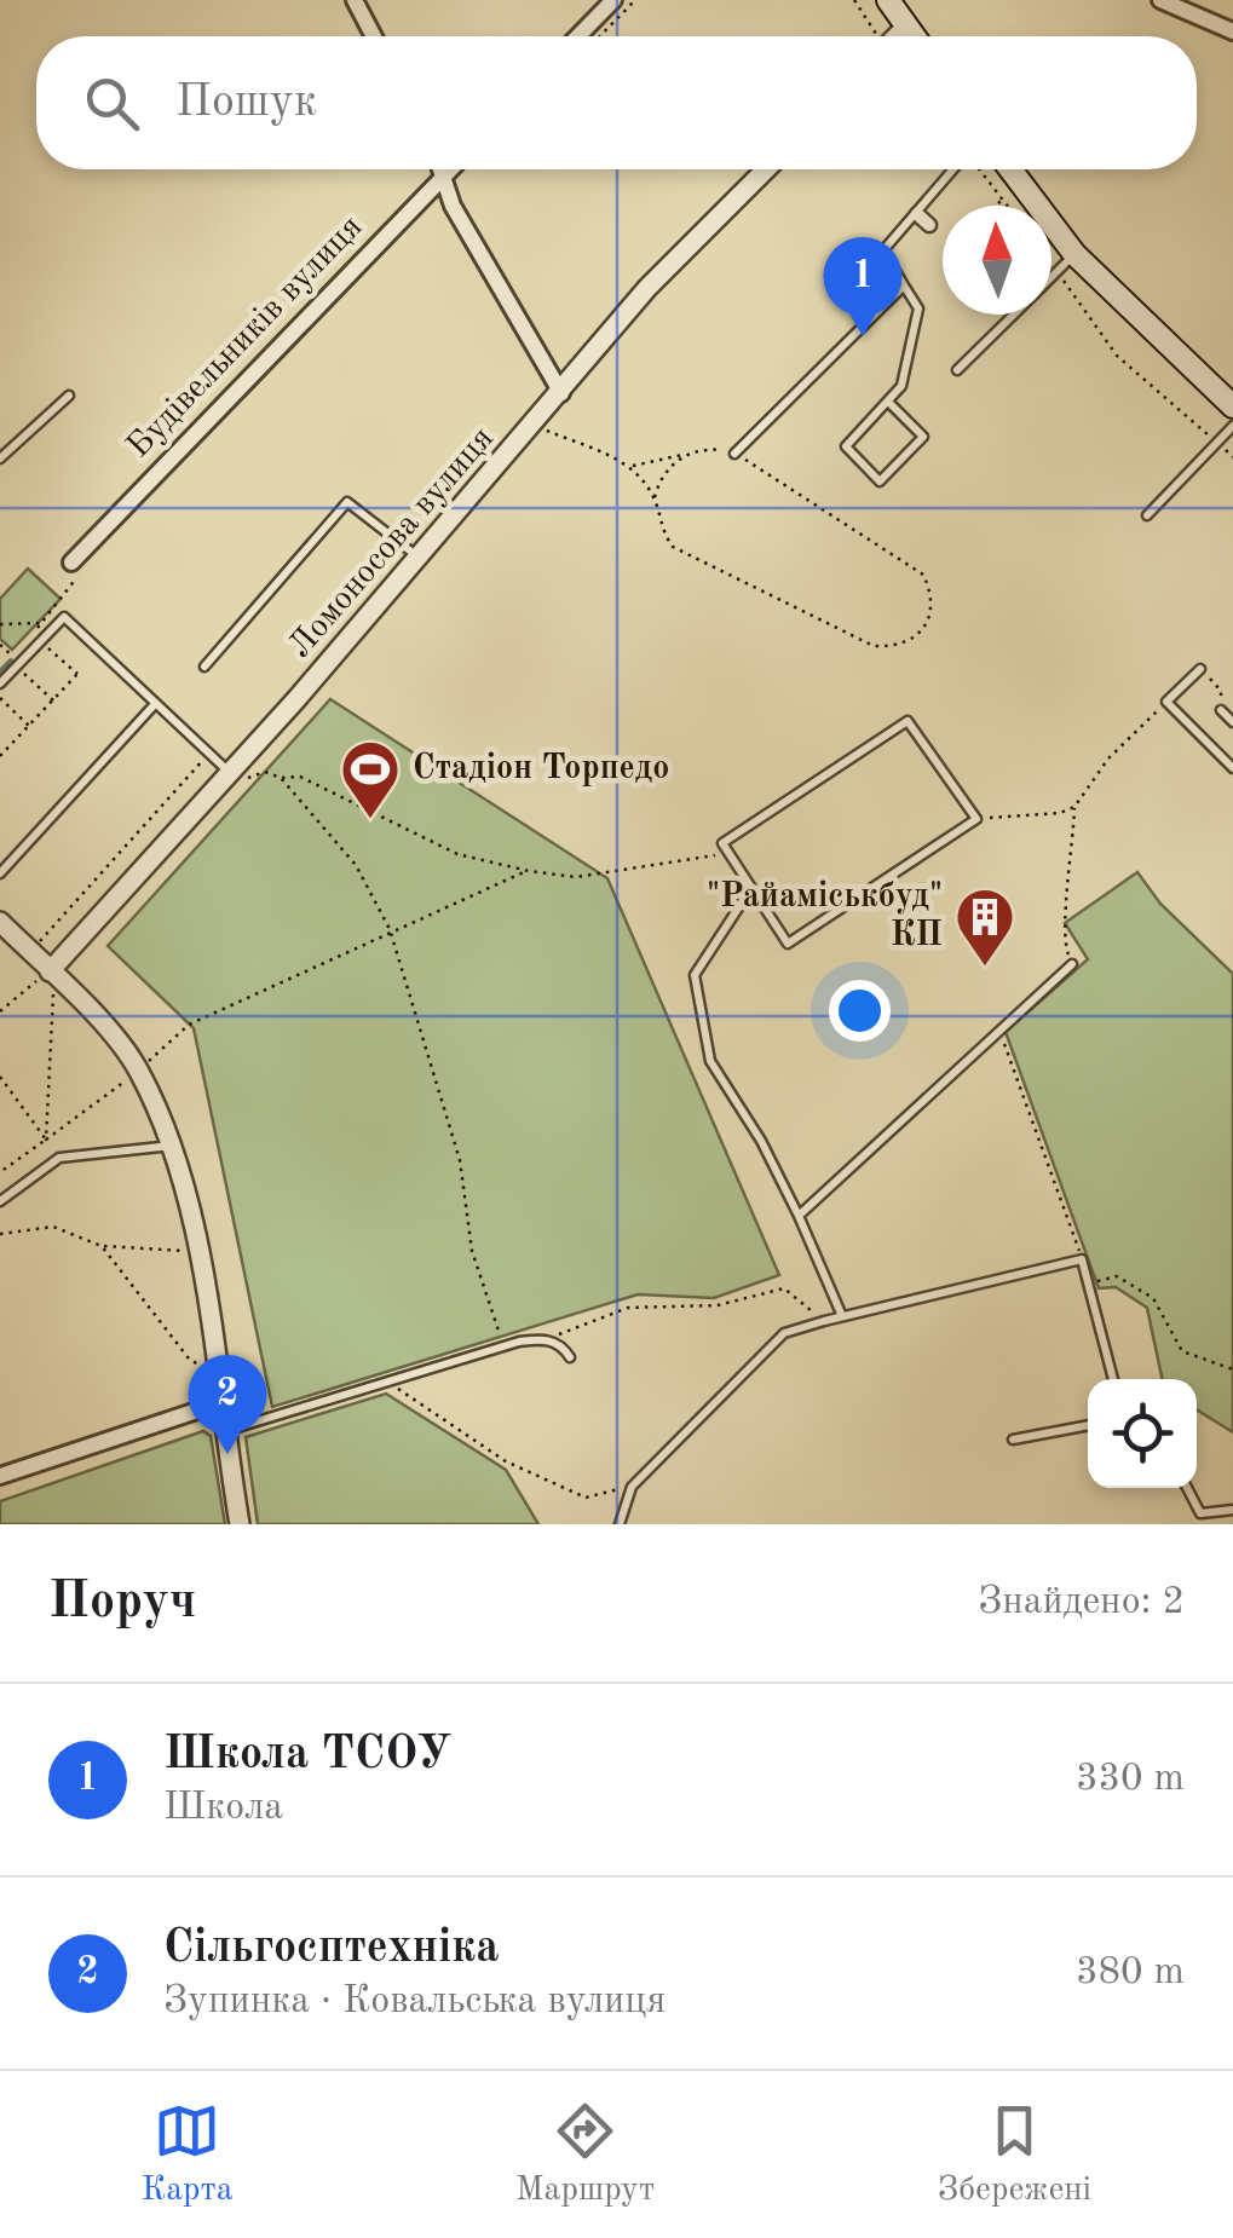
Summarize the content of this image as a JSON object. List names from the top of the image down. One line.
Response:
{"streets":{"street":["Будівельників вулиця","Ломоносова вулиця"]},"places":{"sports":["Стадіон Торпедо"],"building":["\"Райаміськбуд\" КП"]},"north":"top","page":{"search":"Пошук","pins":["1","2"],"heading":["Поруч","Знайдено: 2"],"list":[{"mark":"1","name":"Школа ТСОУ","note":"Школа","value":"330 m"},{"mark":"2","name":"Сільгосптехніка","note":"Зупинка · Ковальська вулиця","value":"380 m"}],"nav":["Карта","Маршрут","Збережені"]}}
